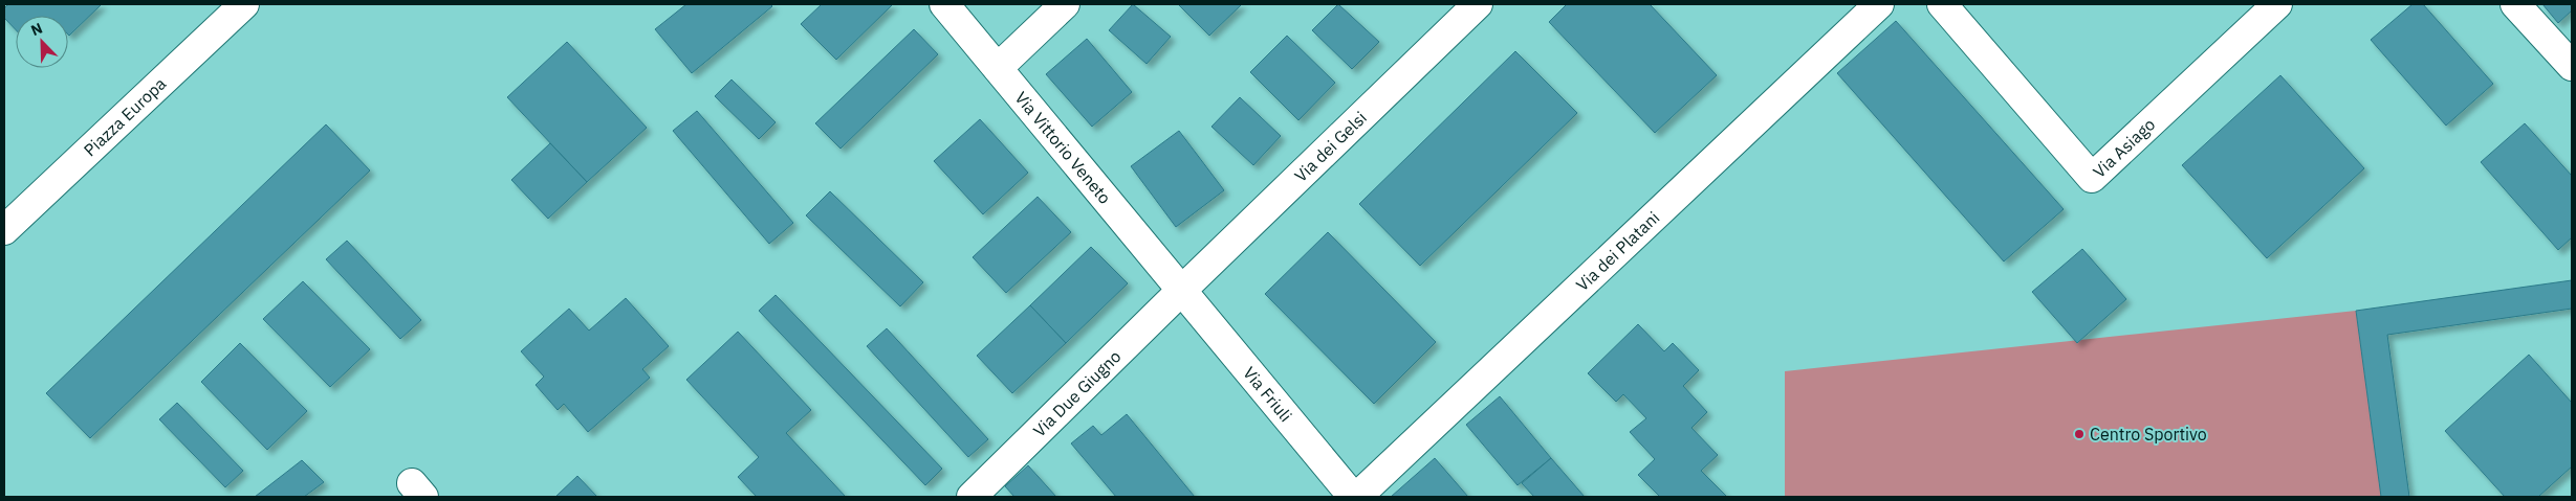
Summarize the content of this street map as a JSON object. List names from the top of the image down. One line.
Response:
{"streets":{"street":["Piazza Europa","Via Asiago","Via Vittorio Veneto","Via dei Gelsi","Via dei Platani","Via Due Giugno","Via Friuli"]},"crossings":[["Via Vittorio Veneto","Via dei Gelsi"],["Via Vittorio Veneto","Via Due Giugno"],["Via Vittorio Veneto","Via Friuli"],["Via dei Gelsi","Via Due Giugno"],["Via dei Gelsi","Via Friuli"],["Via Due Giugno","Via Friuli"]],"places":["Centro Sportivo"],"north":"top left"}
